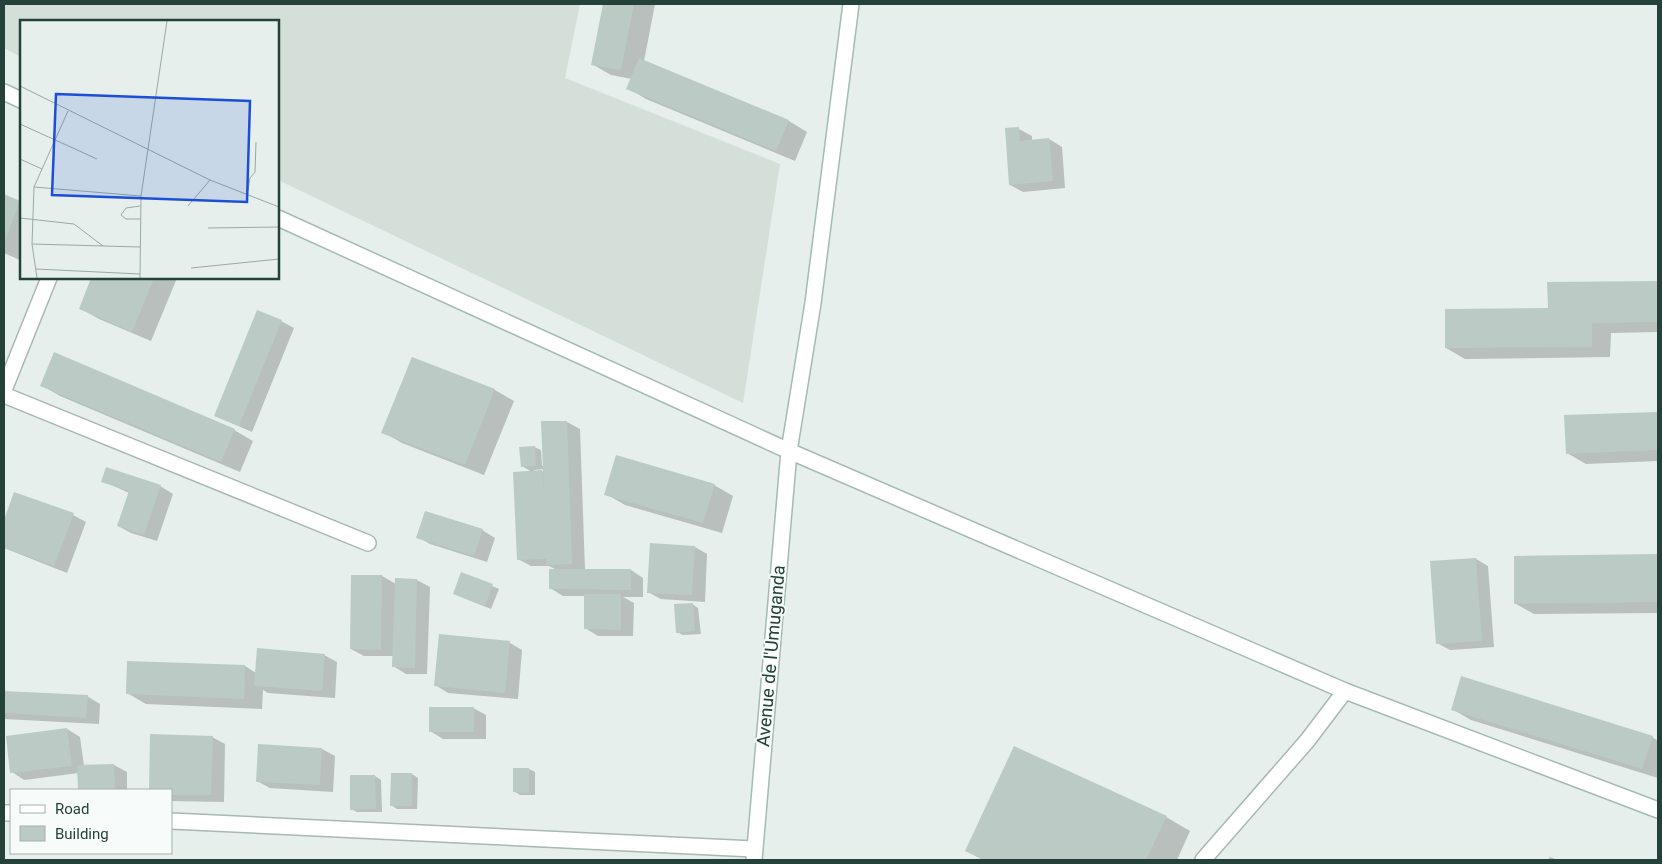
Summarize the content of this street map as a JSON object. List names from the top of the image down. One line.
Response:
{"streets":{"street":["Avenue de l'Umuganda"]},"legend":["Road","Building"]}
